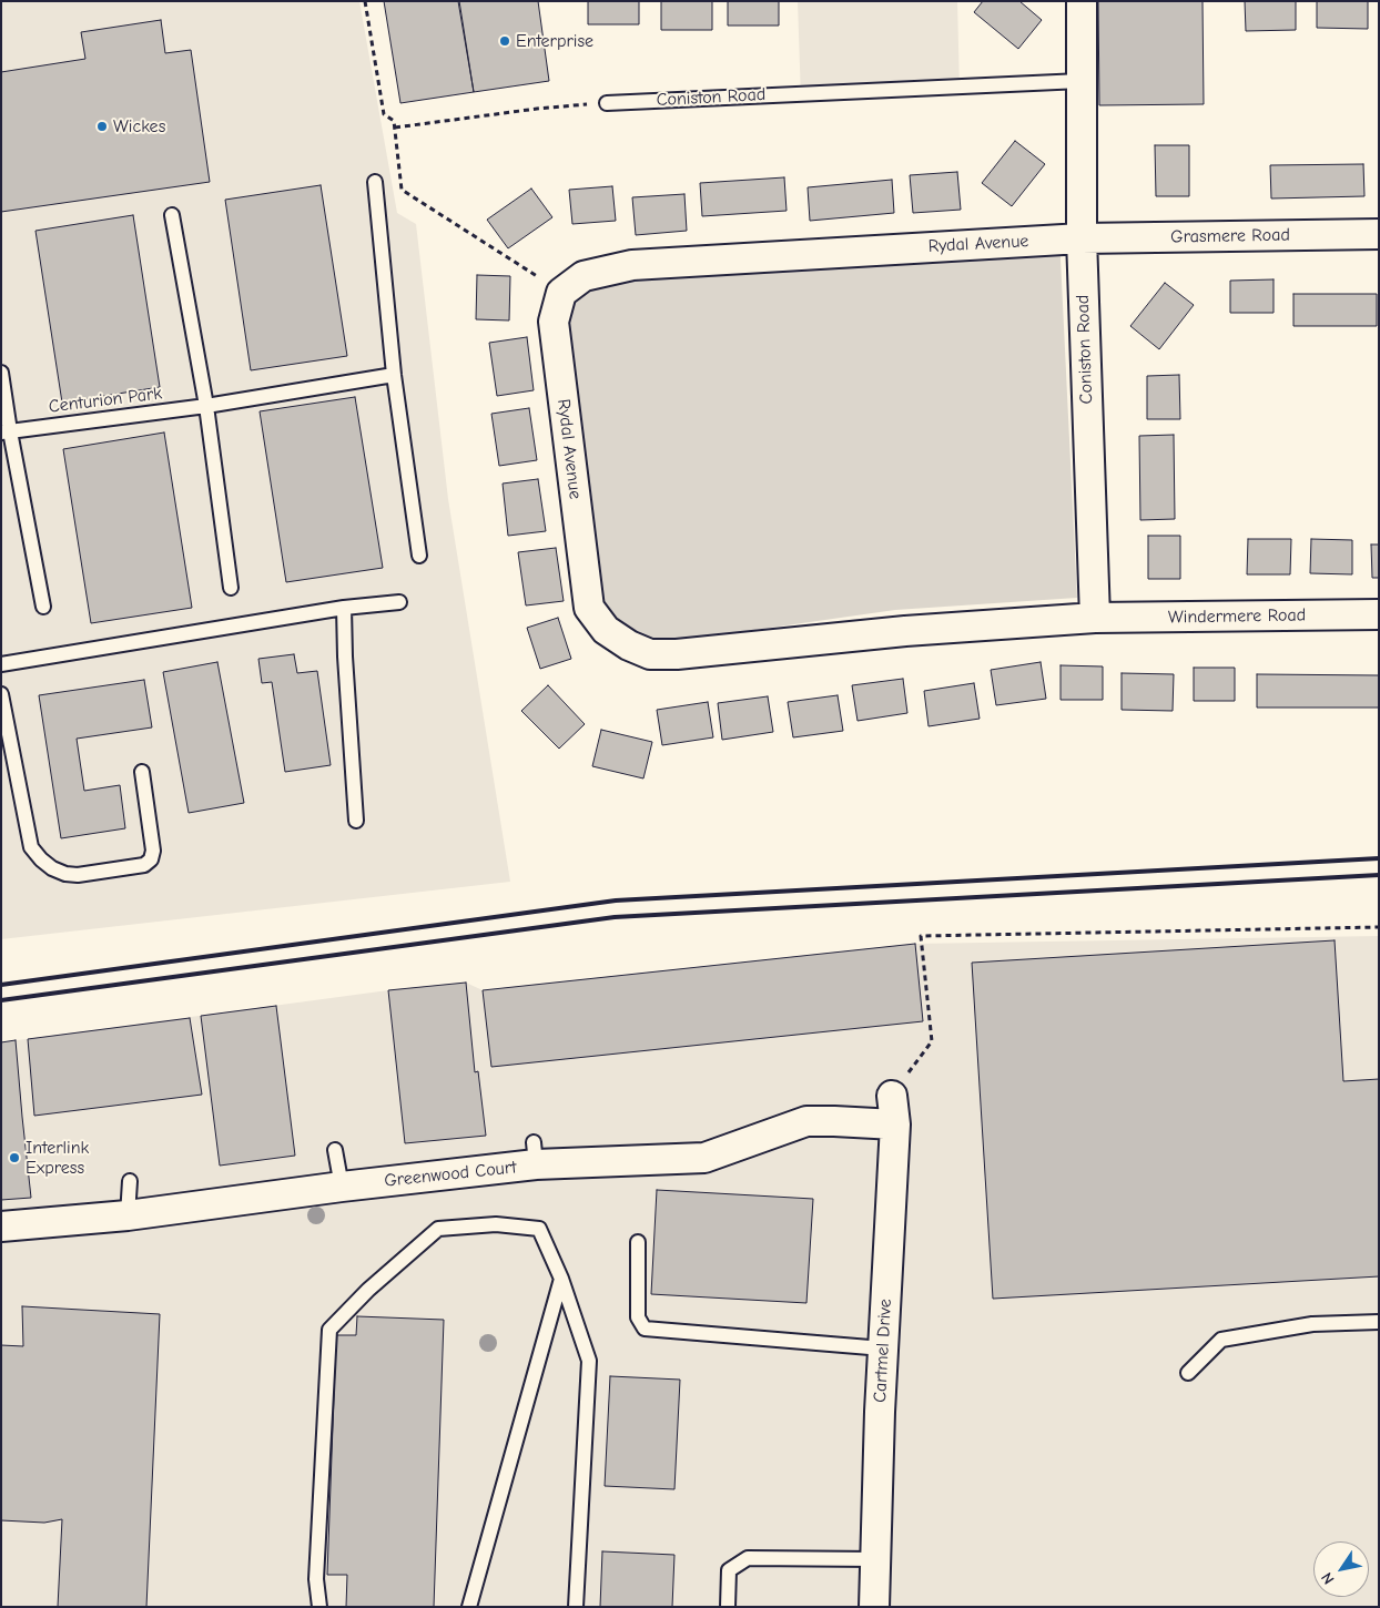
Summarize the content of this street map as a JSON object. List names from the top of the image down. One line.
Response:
{"streets":{"street":["Coniston Road","Grasmere Road","Rydal Avenue","Windermere Road","Greenwood Court","Cartmel Drive"],"lane":["Centurion Park"]},"crossings":[["Coniston Road","Grasmere Road"],["Coniston Road","Rydal Avenue"],["Coniston Road","Windermere Road"],["Grasmere Road","Rydal Avenue"],["Rydal Avenue","Windermere Road"],["Greenwood Court","Cartmel Drive"]],"places":["Enterprise","Wickes","Interlink Express"],"north":"bottom left"}
